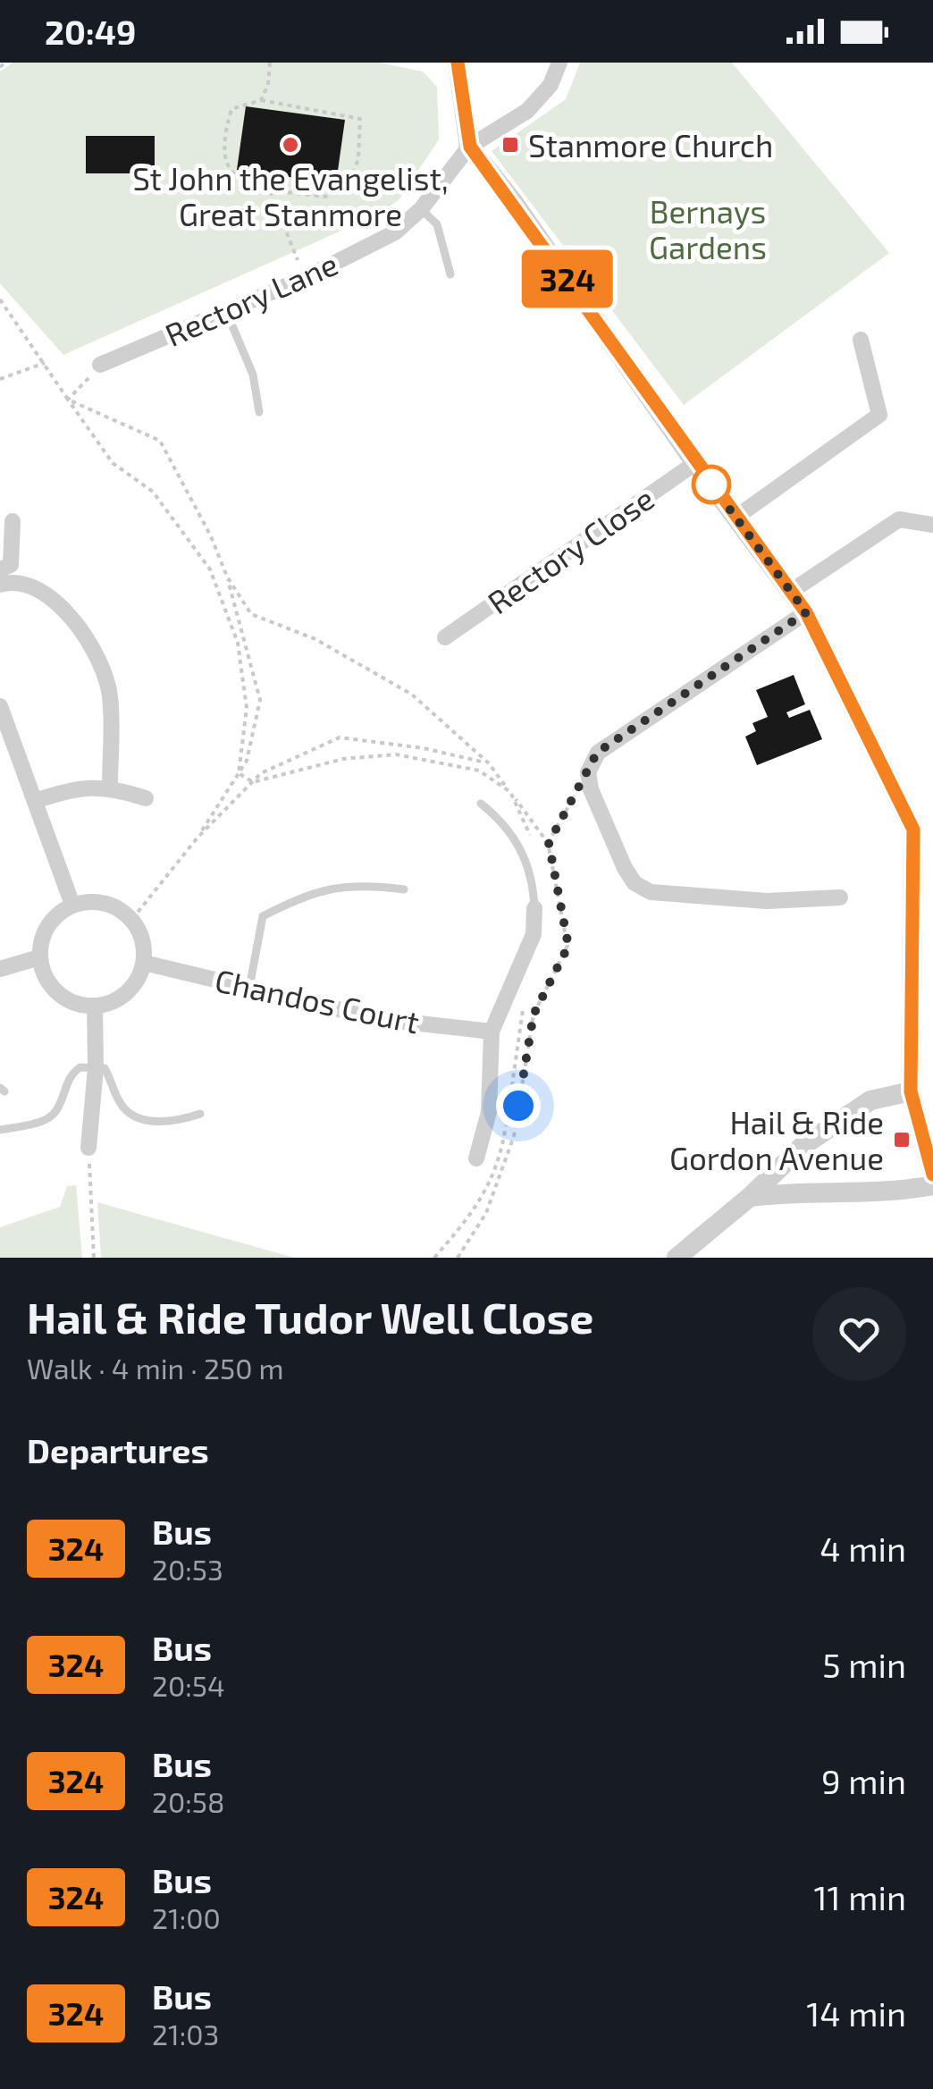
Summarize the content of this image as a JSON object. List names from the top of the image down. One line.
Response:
{"streets":{"street":["Rectory Lane","Rectory Close","Chandos Court"]},"parks":["Bernays Gardens"],"places":{"other":["St John the Evangelist, Great Stanmore"],"transit":["Stanmore Church","Hail & Ride Gordon Avenue"]},"lines":["bus line 324"],"page":{"status":"20:49","on_map":"324","heading":[["Hail & Ride Tudor Well Close","Walk · 4 min · 250 m"],"Departures"],"list":[{"mark":"324","name":"Bus","note":"20:53","value":"4 min"},{"mark":"324","name":"Bus","note":"20:54","value":"5 min"},{"mark":"324","name":"Bus","note":"20:58","value":"9 min"},{"mark":"324","name":"Bus","note":"21:00","value":"11 min"},{"mark":"324","name":"Bus","note":"21:03","value":"14 min"}]}}
